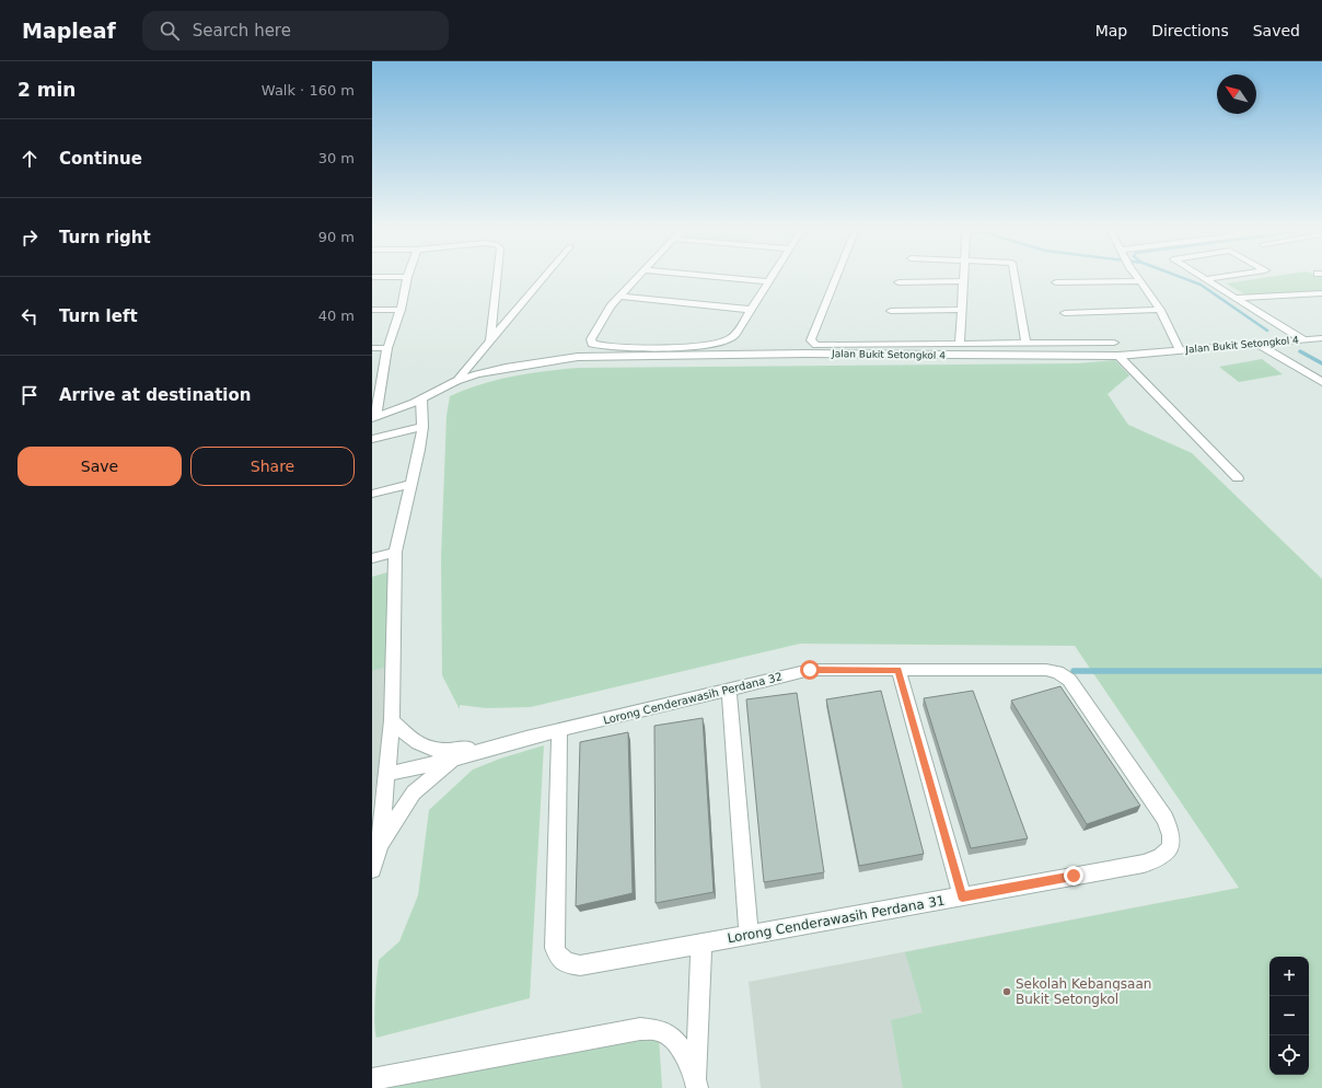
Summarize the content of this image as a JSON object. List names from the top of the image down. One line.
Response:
{"streets":{"street":["Jalan Bukit Setongkol 4","Lorong Cenderawasih Perdana 32","Lorong Cenderawasih Perdana 31"]},"crossings":[["Lorong Cenderawasih Perdana 32","Lorong Cenderawasih Perdana 31"]],"places":["Sekolah Kebangsaan Bukit Setongkol"],"north":"top left","page":{"header":"Mapleaf","search":"Search here","nav":["Map","Directions","Saved"],"heading":["2 min","Walk · 160 m"],"list":[["Continue","30 m"],["Turn right","90 m"],["Turn left","40 m"],"Arrive at destination"],"buttons":["Save","Share"],"map_buttons":["+","−"]}}
